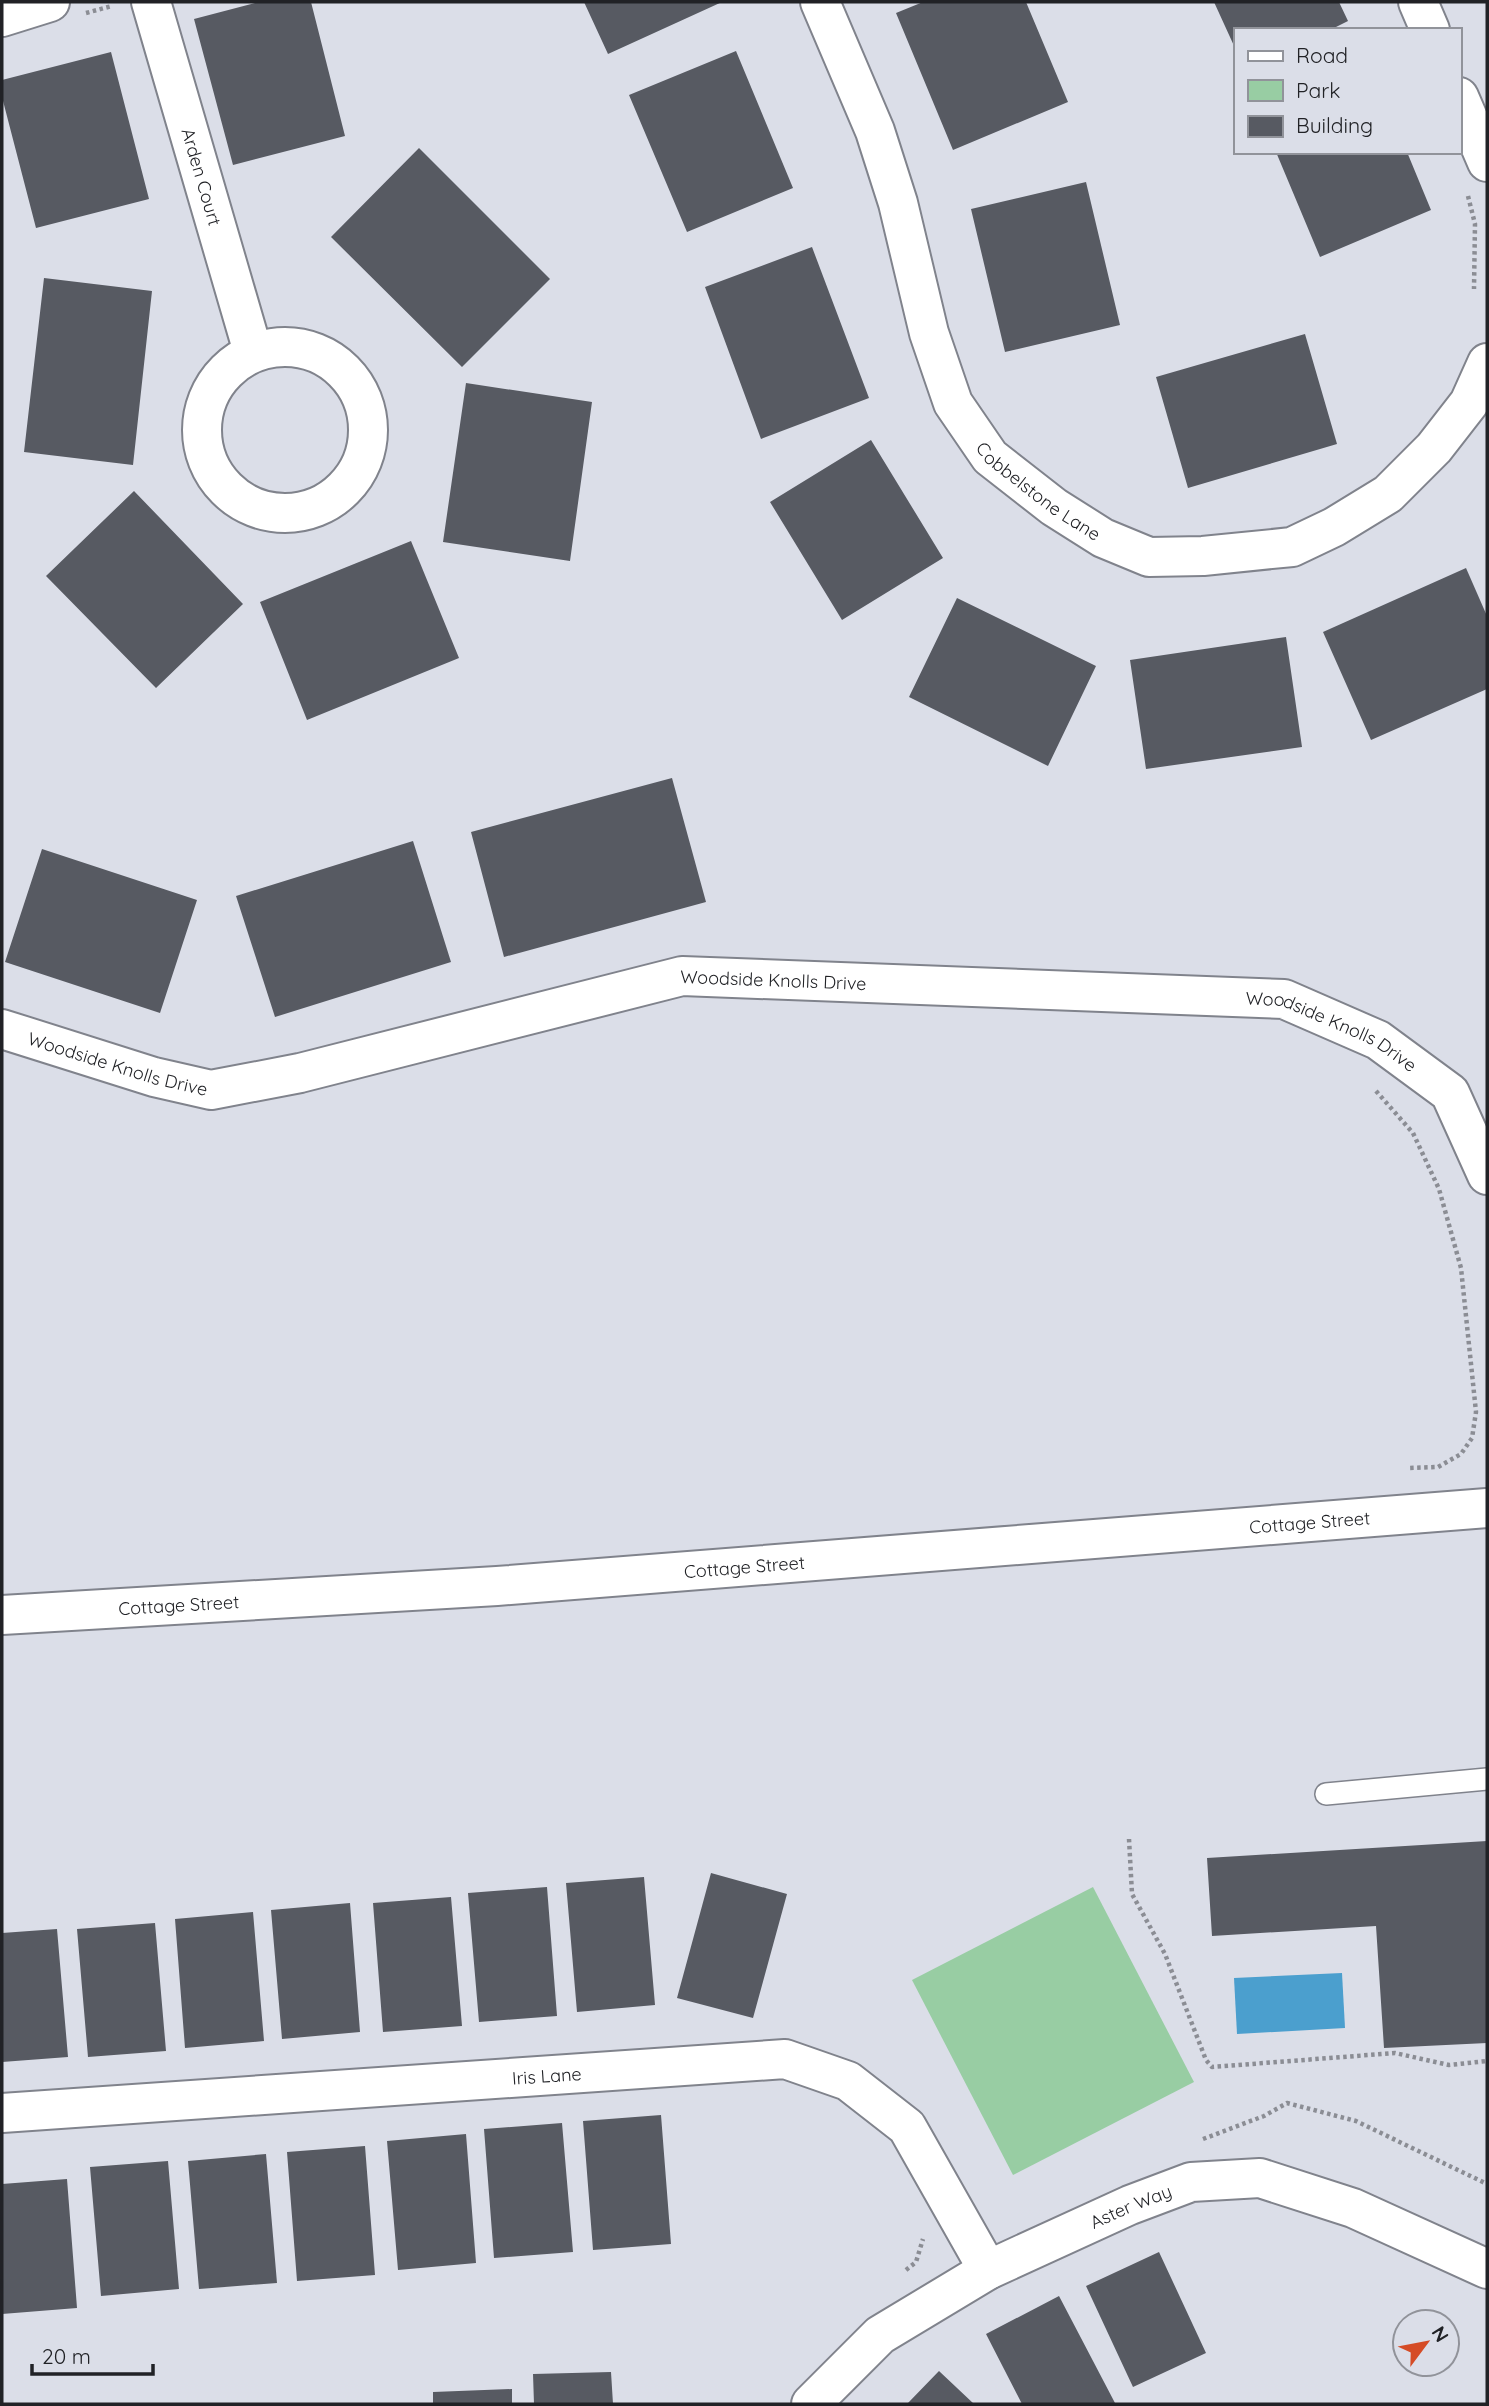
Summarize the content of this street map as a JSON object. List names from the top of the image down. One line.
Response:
{"streets":{"street":["Arden Court","Cobbelstone Lane","Woodside Knolls Drive","Cottage Street","Iris Lane","Aster Way"]},"crossings":[["Iris Lane","Aster Way"]],"legend":["Road","Park","Building"],"scale_bar":"20 m","north":"top right"}
